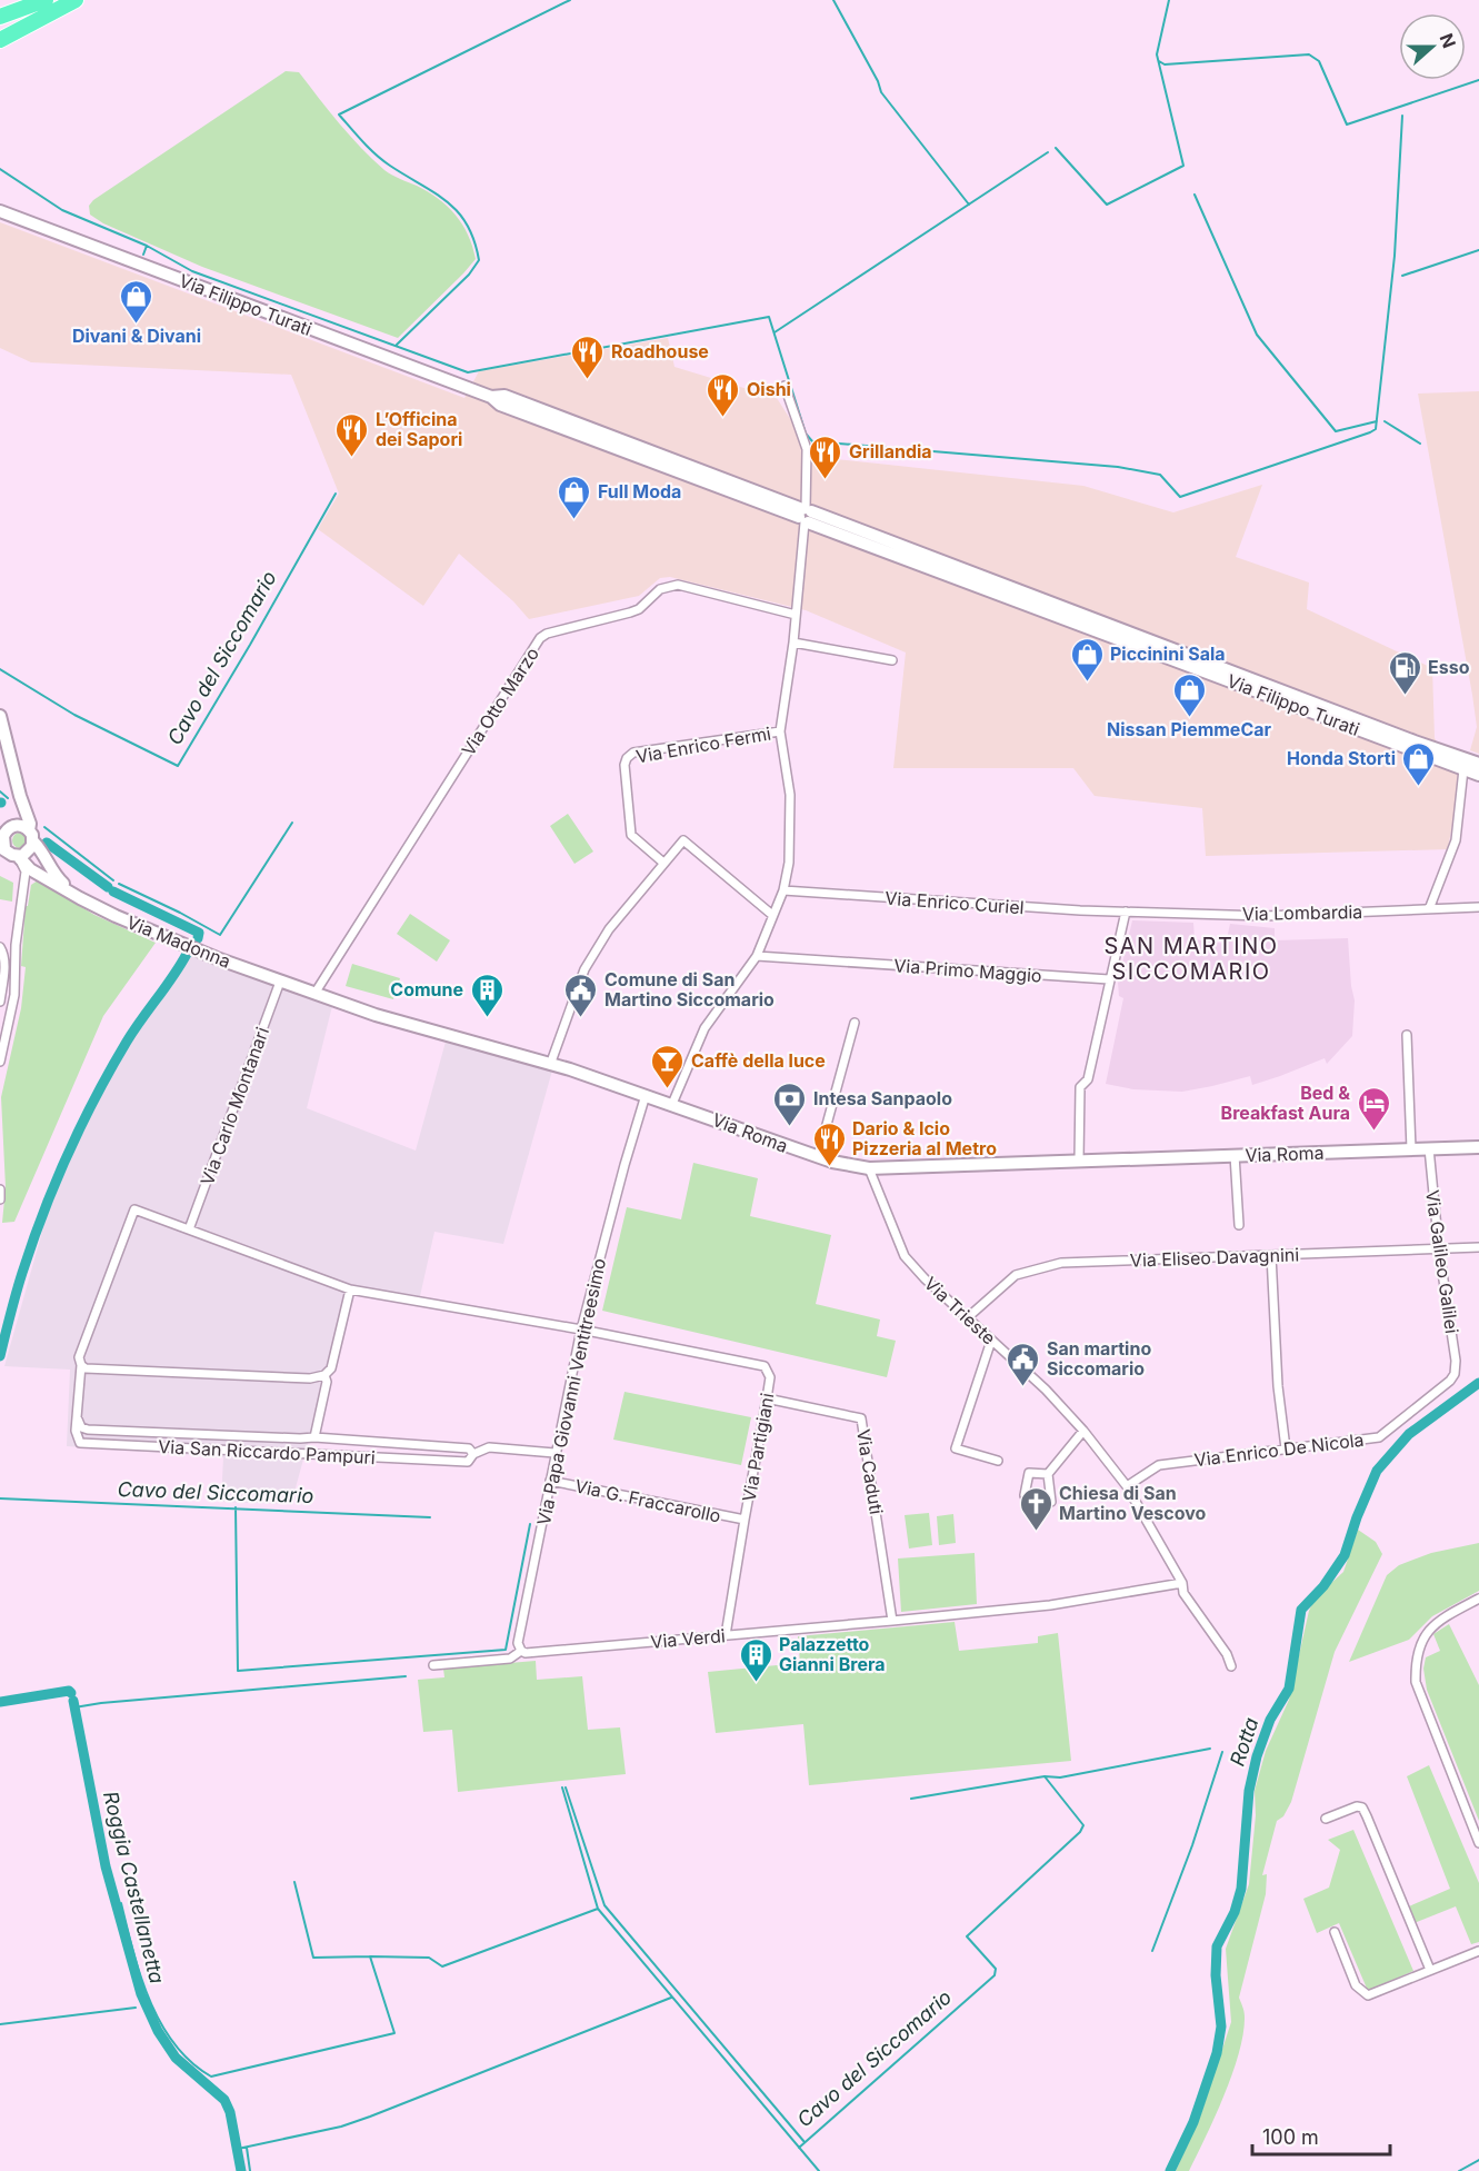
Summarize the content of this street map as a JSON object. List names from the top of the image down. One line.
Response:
{"streets":{"main road":["Via Filippo Turati","Via Madonna","Via Roma"],"street":["Via Otto Marzo","Via Enrico Fermi","Via Enrico Curiel","Via Lombardia","Via Primo Maggio","Via Carlo Montanari","Via Eliseo Davagnini","Via Galileo Galilei","Via Trieste","Via Papa Giovanni Ventitreesimo","Via Partigiani","Via Enrico De Nicola","Via San Riccardo Pampuri","Via Caduti","Via G. Fraccarollo","Via Verdi"]},"crossings":[["Via Otto Marzo","Via Roma"],["Via Enrico Curiel","Via Lombardia"],["Via Madonna","Via Carlo Montanari"],["Via Madonna","Via Roma"],["Via Carlo Montanari","Via Roma"],["Via Carlo Montanari","Via San Riccardo Pampuri"],["Via Roma","Via Galileo Galilei"],["Via Roma","Via Trieste"],["Via Roma","Via Papa Giovanni Ventitreesimo"],["Via Eliseo Davagnini","Via Galileo Galilei"],["Via Eliseo Davagnini","Via Trieste"],["Via Galileo Galilei","Via Enrico De Nicola"],["Via Trieste","Via Enrico De Nicola"],["Via Trieste","Via Verdi"],["Via Papa Giovanni Ventitreesimo","Via Partigiani"],["Via Papa Giovanni Ventitreesimo","Via San Riccardo Pampuri"],["Via Papa Giovanni Ventitreesimo","Via G. Fraccarollo"],["Via Papa Giovanni Ventitreesimo","Via Verdi"],["Via Partigiani","Via Caduti"],["Via Partigiani","Via G. Fraccarollo"],["Via Partigiani","Via Verdi"],["Via Caduti","Via Verdi"]],"districts":["SAN MARTINO SICCOMARIO"],"water":["Cavo del Siccomario","Rotta","Roggia Castellanetta"],"places":{"shop":["Divani & Divani","Full Moda","Piccinini Sala","Nissan PiemmeCar","Honda Storti"],"restaurant":["Roadhouse","Oishi","L’Officina dei Sapori","Grillandia","Dario & Icio Pizzeria al Metro"],"fuel station":["Esso"],"building":["Comune","Palazzetto Gianni Brera"],"public building":["Comune di San Martino Siccomario","San martino Siccomario"],"bar":["Caffè della luce"],"bank":["Intesa Sanpaolo"],"hotel":["Bed & Breakfast Aura"],"church":["Chiesa di San Martino Vescovo"]},"scale_bar":"100 m","north":"right"}
